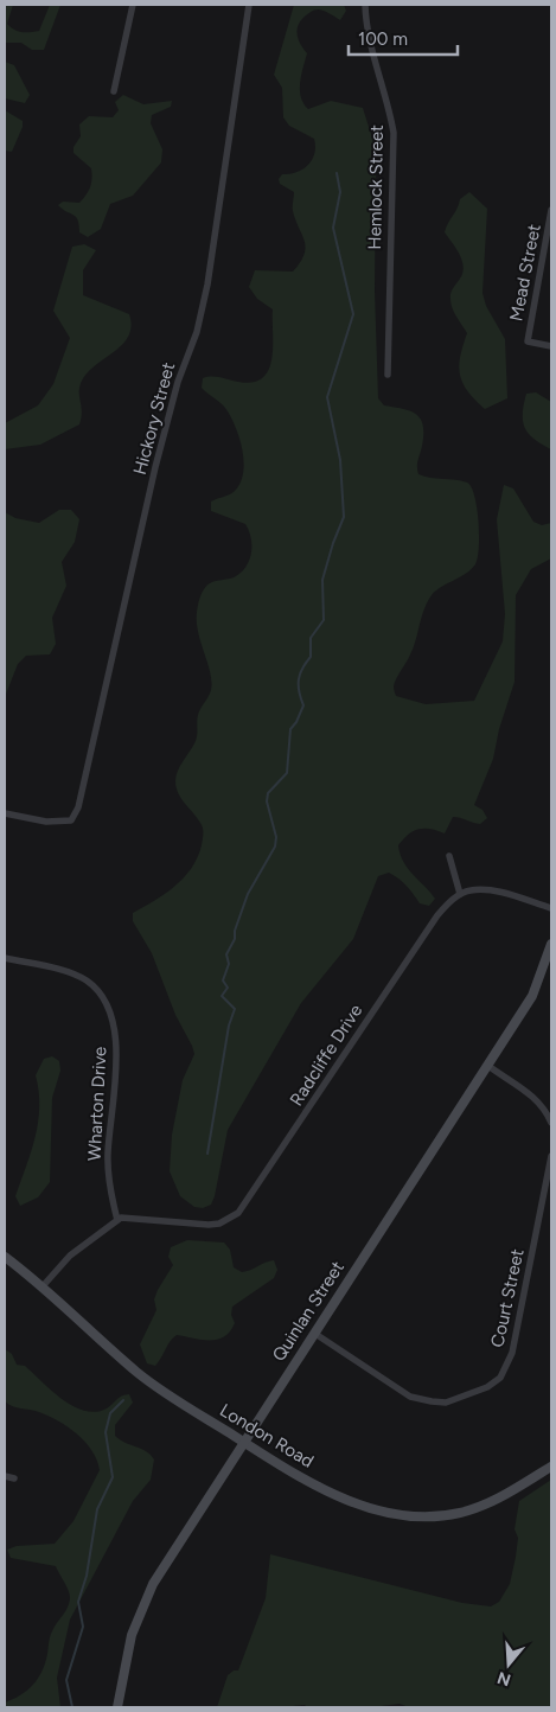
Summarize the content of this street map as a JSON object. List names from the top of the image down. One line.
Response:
{"streets":{"street":["Hemlock Street","Mead Street","Hickory Street","Radcliffe Drive","Wharton Drive","Court Street","Quinlan Street","London Road"]},"crossings":[["Radcliffe Drive","Wharton Drive"],["Court Street","Quinlan Street"],["Quinlan Street","London Road"]],"scale_bar":"100 m","north":"bottom"}
